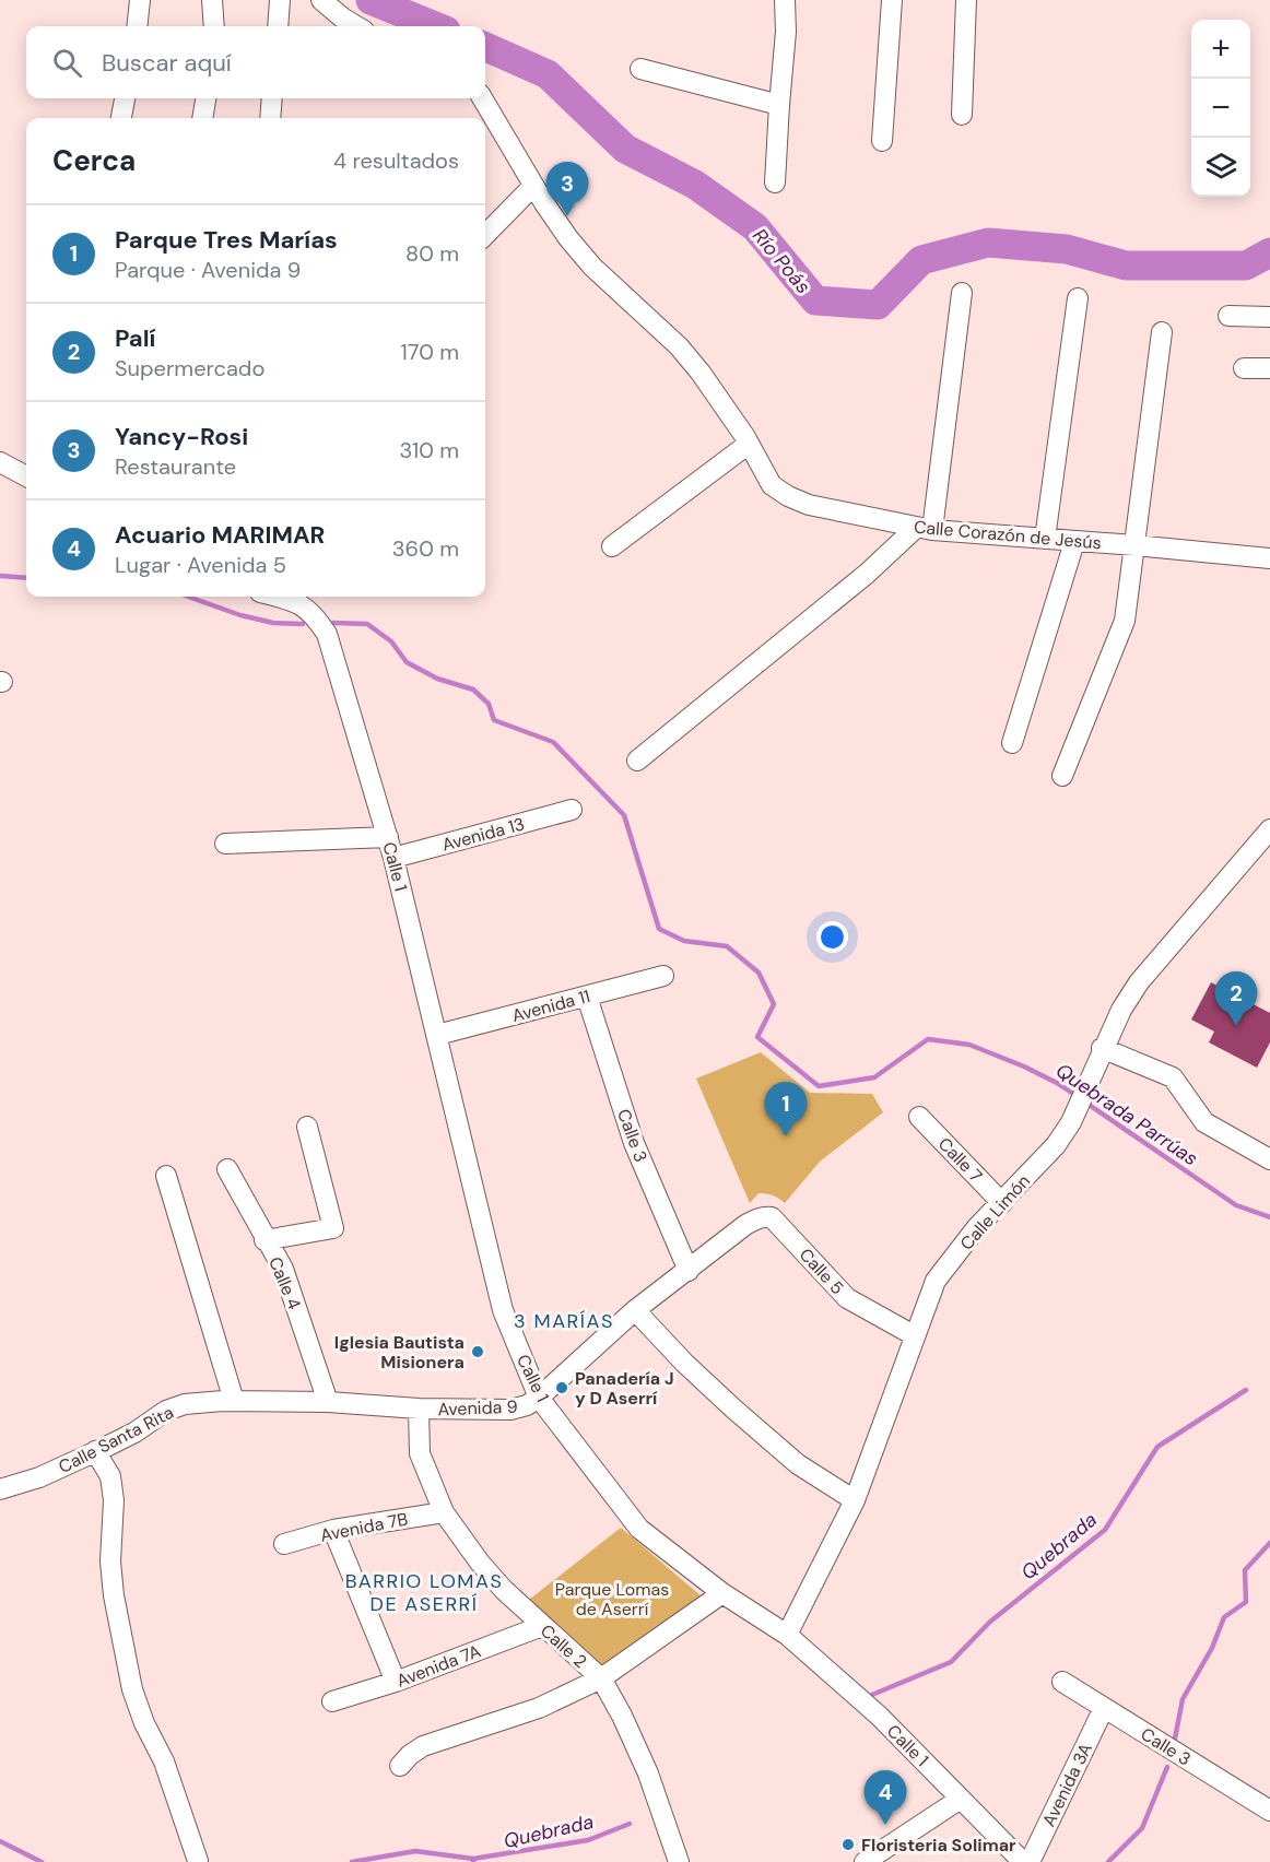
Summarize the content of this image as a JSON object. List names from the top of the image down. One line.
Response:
{"streets":{"street":["Calle Corazón de Jesús","Avenida 13","Calle 1","Avenida 11","Calle 3","Calle 7","Calle Limón","Calle 5","Calle 4","Avenida 9","Calle Santa Rita","Avenida 7B","Calle 2","Avenida 7A","Avenida 3A"]},"crossings":[["Avenida 13","Calle 1"],["Calle 1","Avenida 11"],["Calle 1","Calle Limón"],["Calle 1","Avenida 9"],["Avenida 11","Calle 3"],["Calle 3","Avenida 9"],["Calle 3","Avenida 3A"],["Calle 7","Calle Limón"],["Calle Limón","Calle 5"],["Calle 5","Avenida 9"],["Calle 4","Avenida 9"],["Avenida 9","Calle Santa Rita"],["Avenida 9","Calle 2"],["Avenida 7B","Calle 2"],["Calle 2","Avenida 7A"]],"districts":["3 MARÍAS","BARRIO LOMAS DE ASERRÍ"],"water":["Río Poás","Quebrada Parrúas","Quebrada"],"parks":["Parque Lomas de Aserrí"],"places":["Iglesia Bautista Misionera","Panadería J y D Aserrí","Floristeria Solimar"],"page":{"map_buttons":["+","−"],"search":"Buscar aquí","heading":["Cerca","4 resultados"],"pins":["3","2","1","4"],"list":[{"mark":"1","name":"Parque Tres Marías","note":"Parque · Avenida 9","value":"80 m"},{"mark":"2","name":"Palí","note":"Supermercado","value":"170 m"},{"mark":"3","name":"Yancy-Rosi","note":"Restaurante","value":"310 m"},{"mark":"4","name":"Acuario MARIMAR","note":"Lugar · Avenida 5","value":"360 m"}]}}
